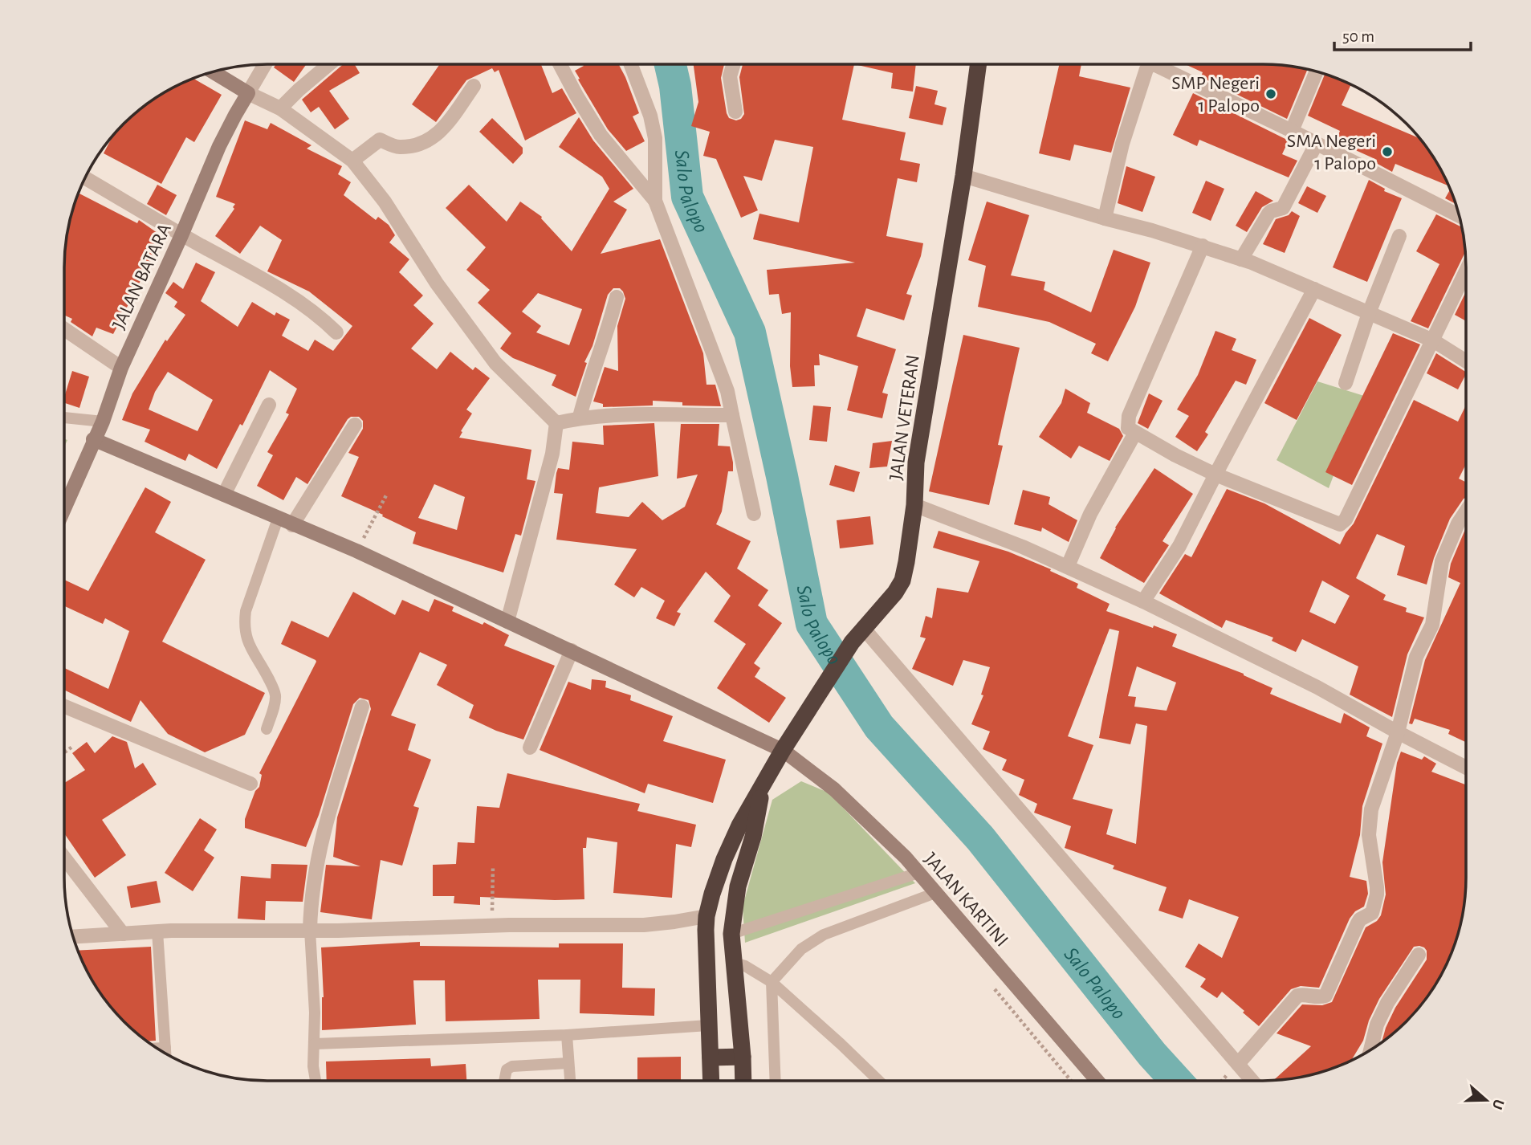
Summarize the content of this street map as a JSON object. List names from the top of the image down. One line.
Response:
{"streets":{"highway":["JALAN VETERAN"],"street":["JALAN BATARA","JALAN KARTINI"]},"crossings":[["JALAN BATARA","JALAN KARTINI"],["JALAN VETERAN","JALAN KARTINI"]],"water":["Salo Palopo"],"places":["SMP Negeri 1 Palopo","SMA Negeri 1 Palopo"],"scale_bar":"50 m","north":"right"}
